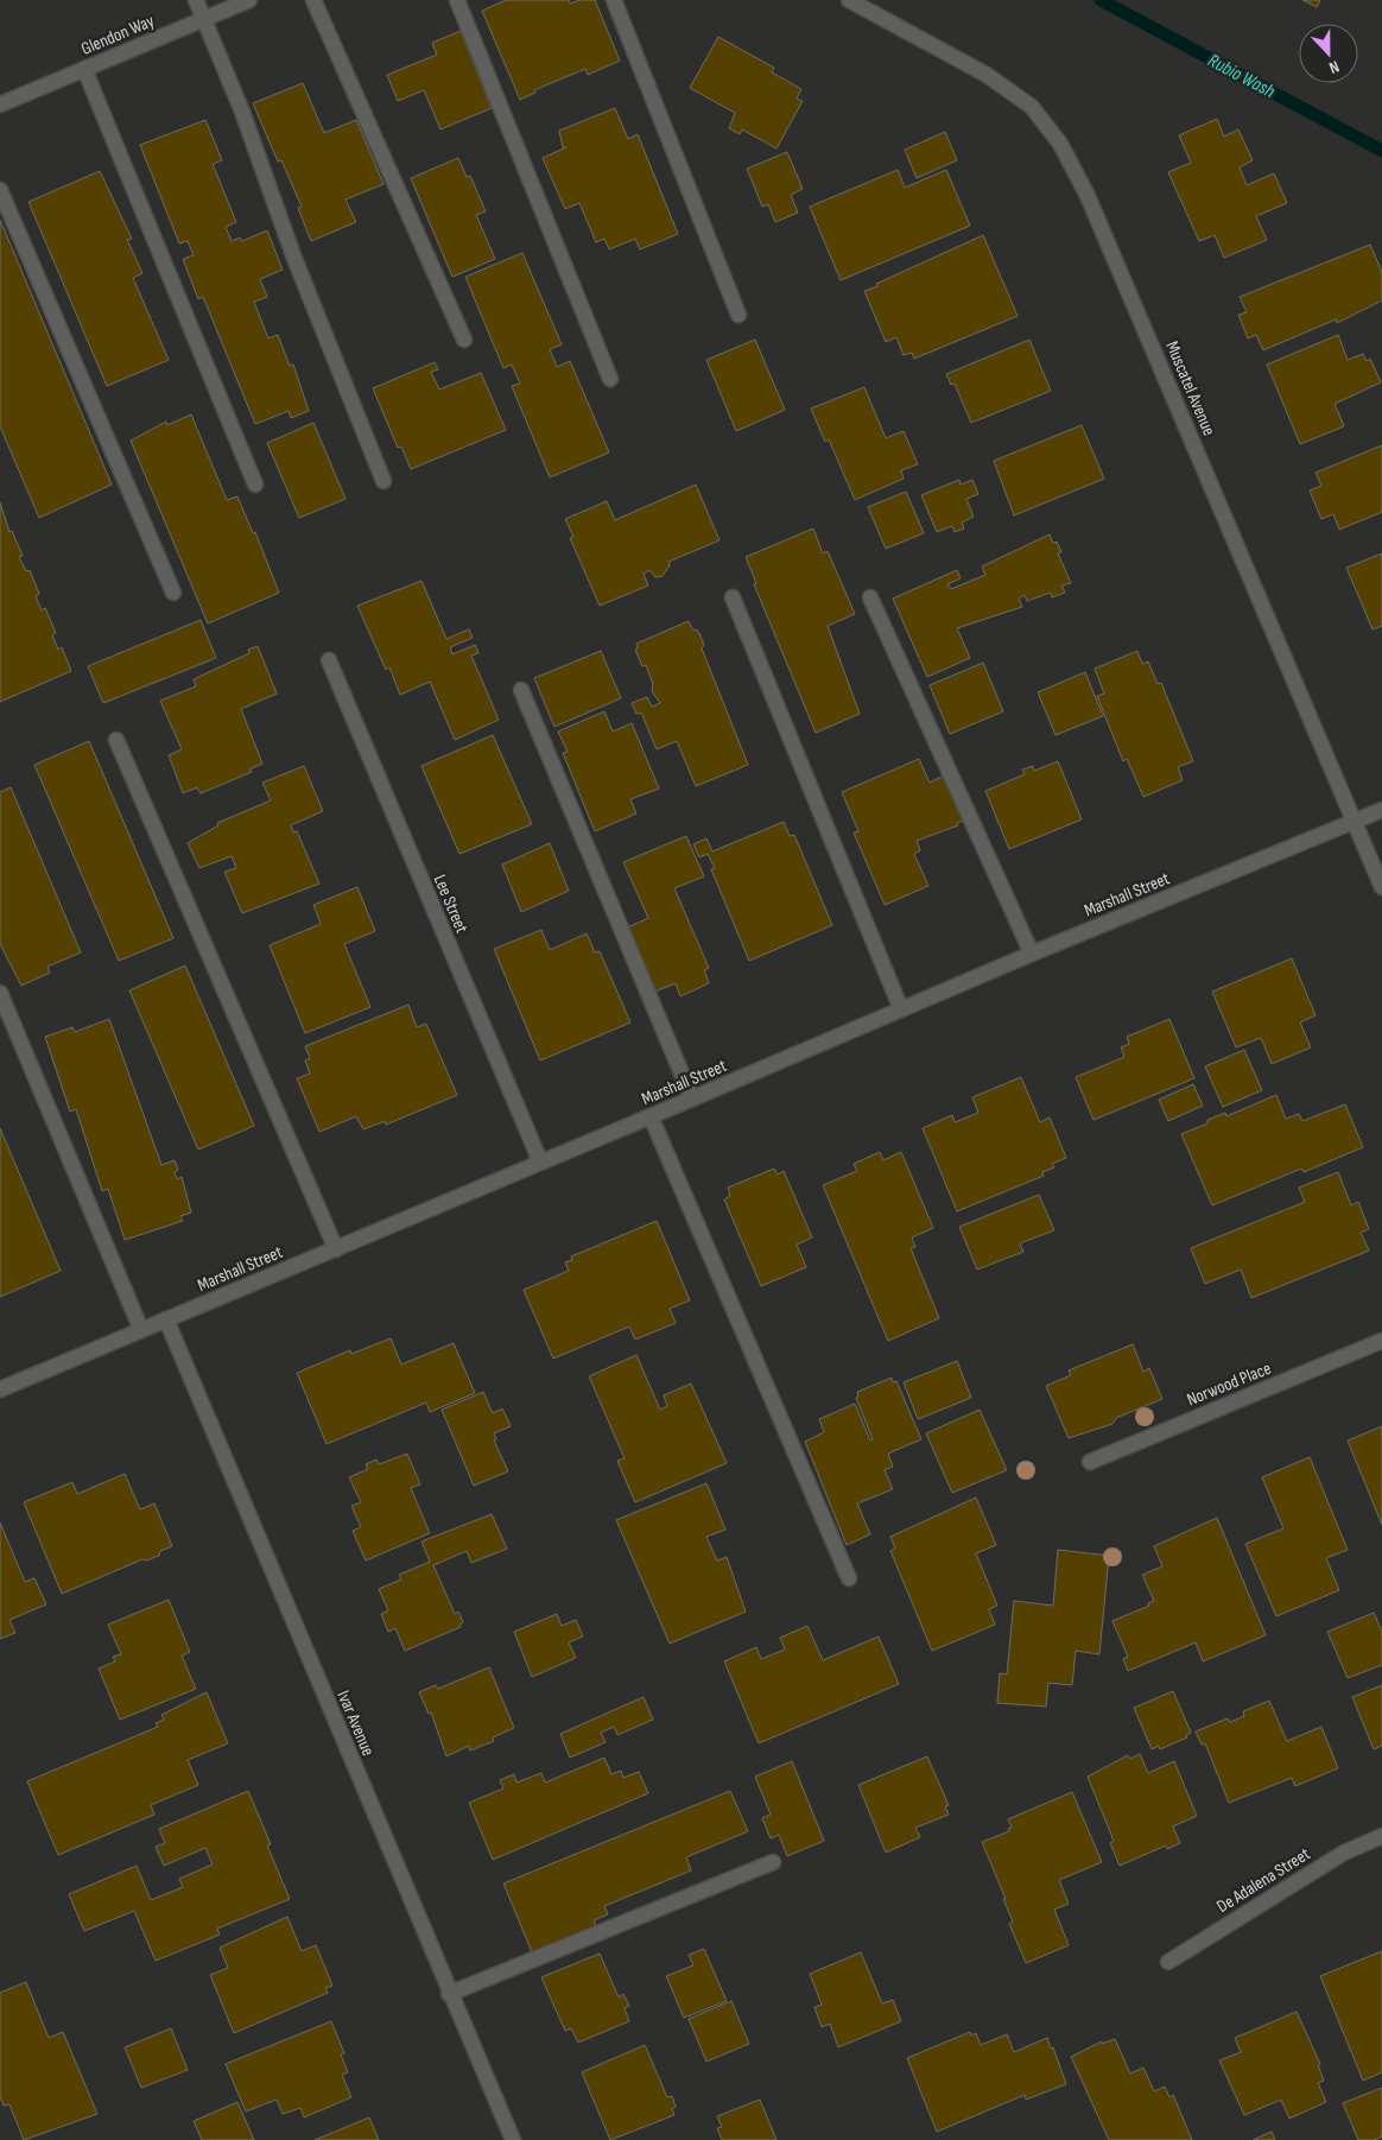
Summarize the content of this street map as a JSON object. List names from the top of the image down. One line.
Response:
{"streets":{"street":["Glendon Way","Muscatel Avenue","Marshall Street","Lee Street","Norwood Place","Ivar Avenue","De Adalena Street"]},"crossings":[["Muscatel Avenue","Marshall Street"],["Marshall Street","Lee Street"],["Marshall Street","Ivar Avenue"]],"water":["Rubio Wash"],"north":"bottom"}
